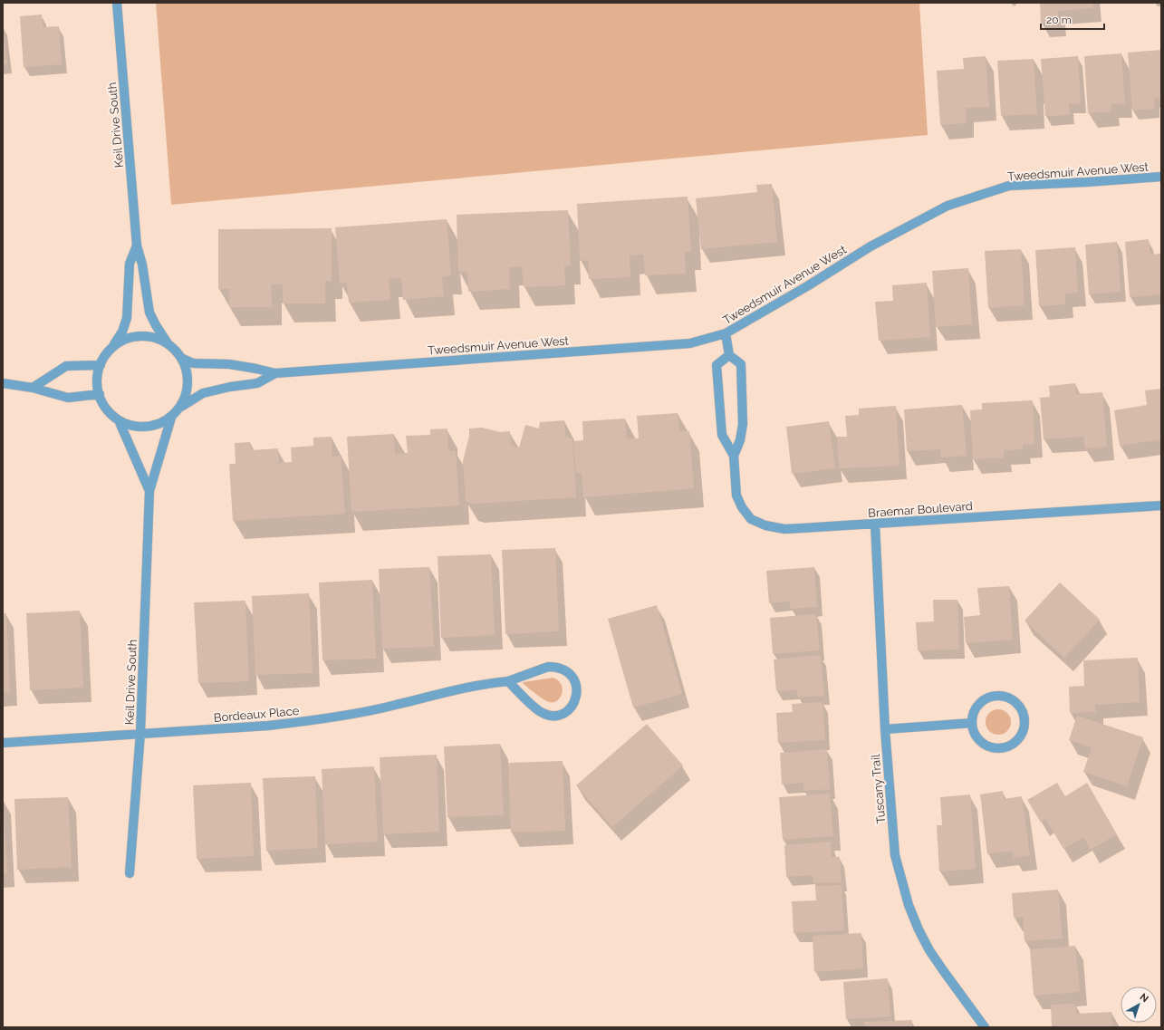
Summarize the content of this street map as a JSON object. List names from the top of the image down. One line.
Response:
{"streets":{"street":["Keil Drive South","Tweedsmuir Avenue West","Braemar Boulevard","Bordeaux Place","Tuscany Trail"]},"crossings":[["Keil Drive South","Tweedsmuir Avenue West"],["Keil Drive South","Bordeaux Place"],["Braemar Boulevard","Tuscany Trail"]],"scale_bar":"20 m","north":"top right"}
